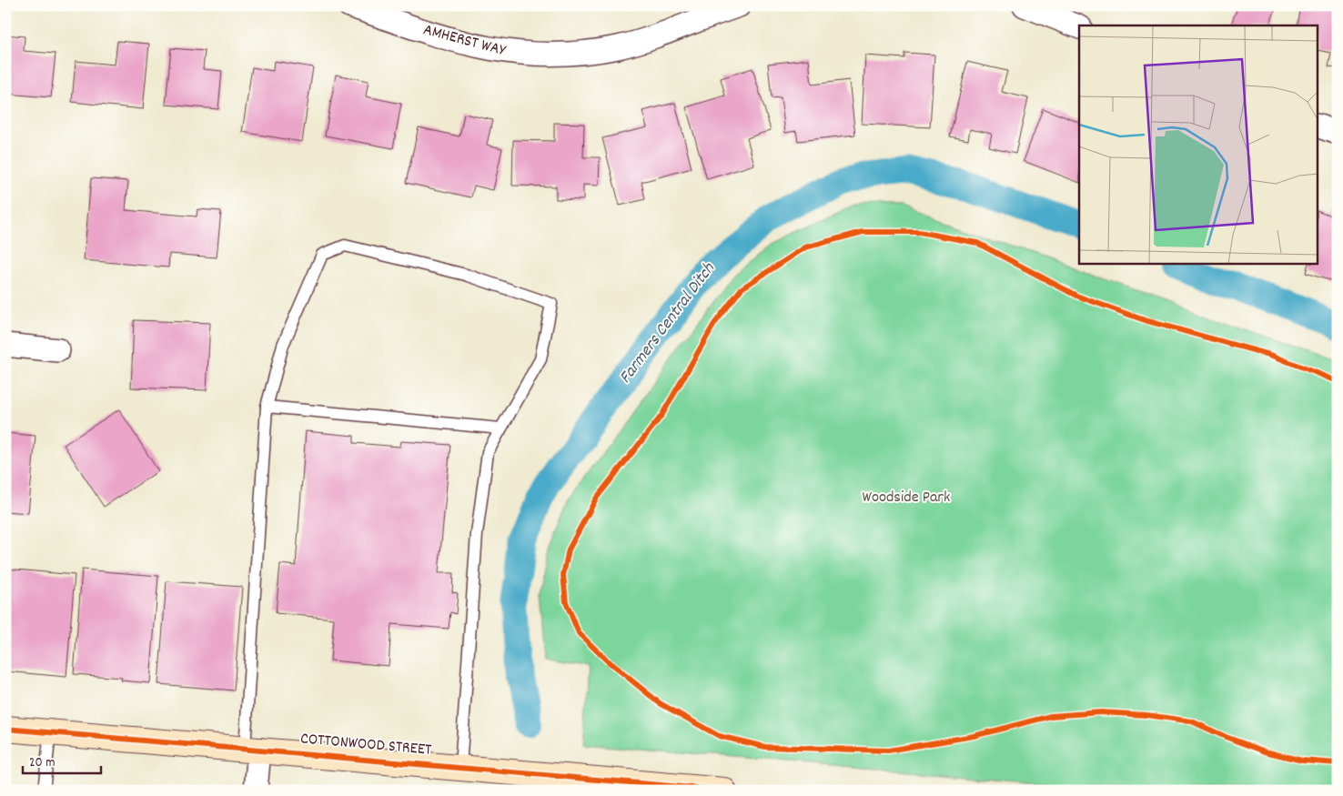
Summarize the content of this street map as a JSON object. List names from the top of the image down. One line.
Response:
{"streets":{"street":["AMHERST WAY","COTTONWOOD STREET"]},"water":["Farmers Central Ditch"],"parks":["Woodside Park"],"scale_bar":"20 m"}
